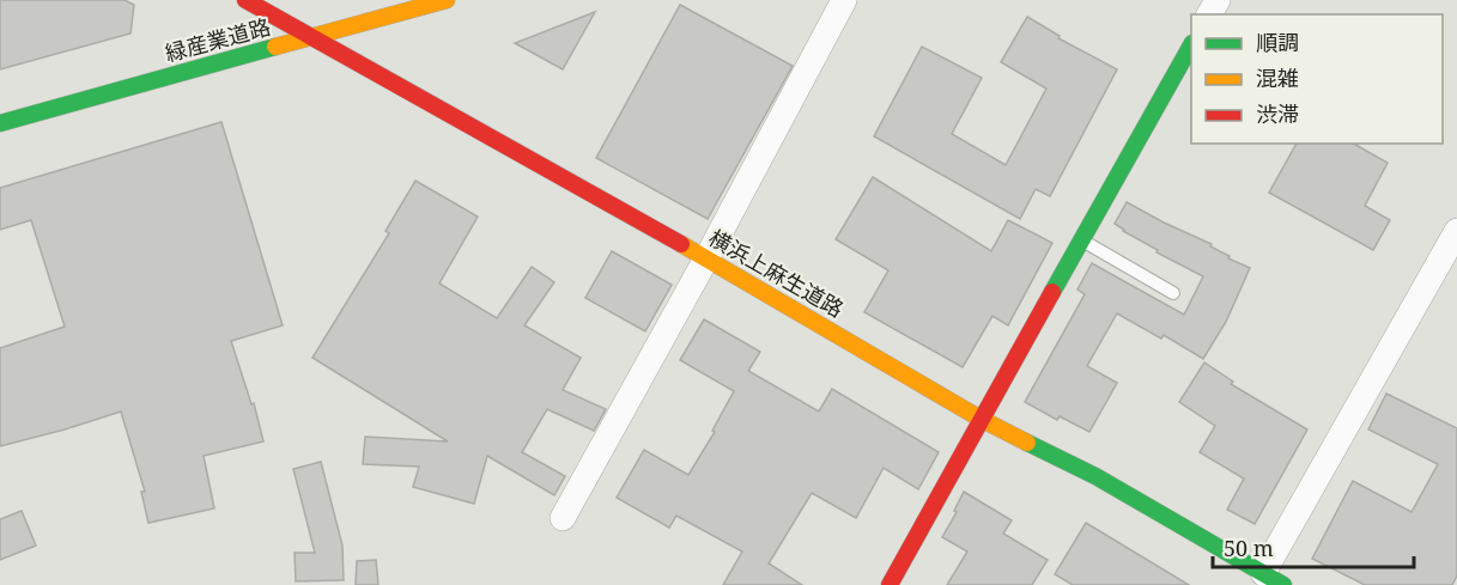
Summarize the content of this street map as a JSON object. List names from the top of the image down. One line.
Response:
{"streets":{"main road":["緑産業道路","横浜上麻生道路"]},"crossings":[["緑産業道路","横浜上麻生道路"]],"legend":["順調","混雑","渋滞"],"scale_bar":"50 m"}
